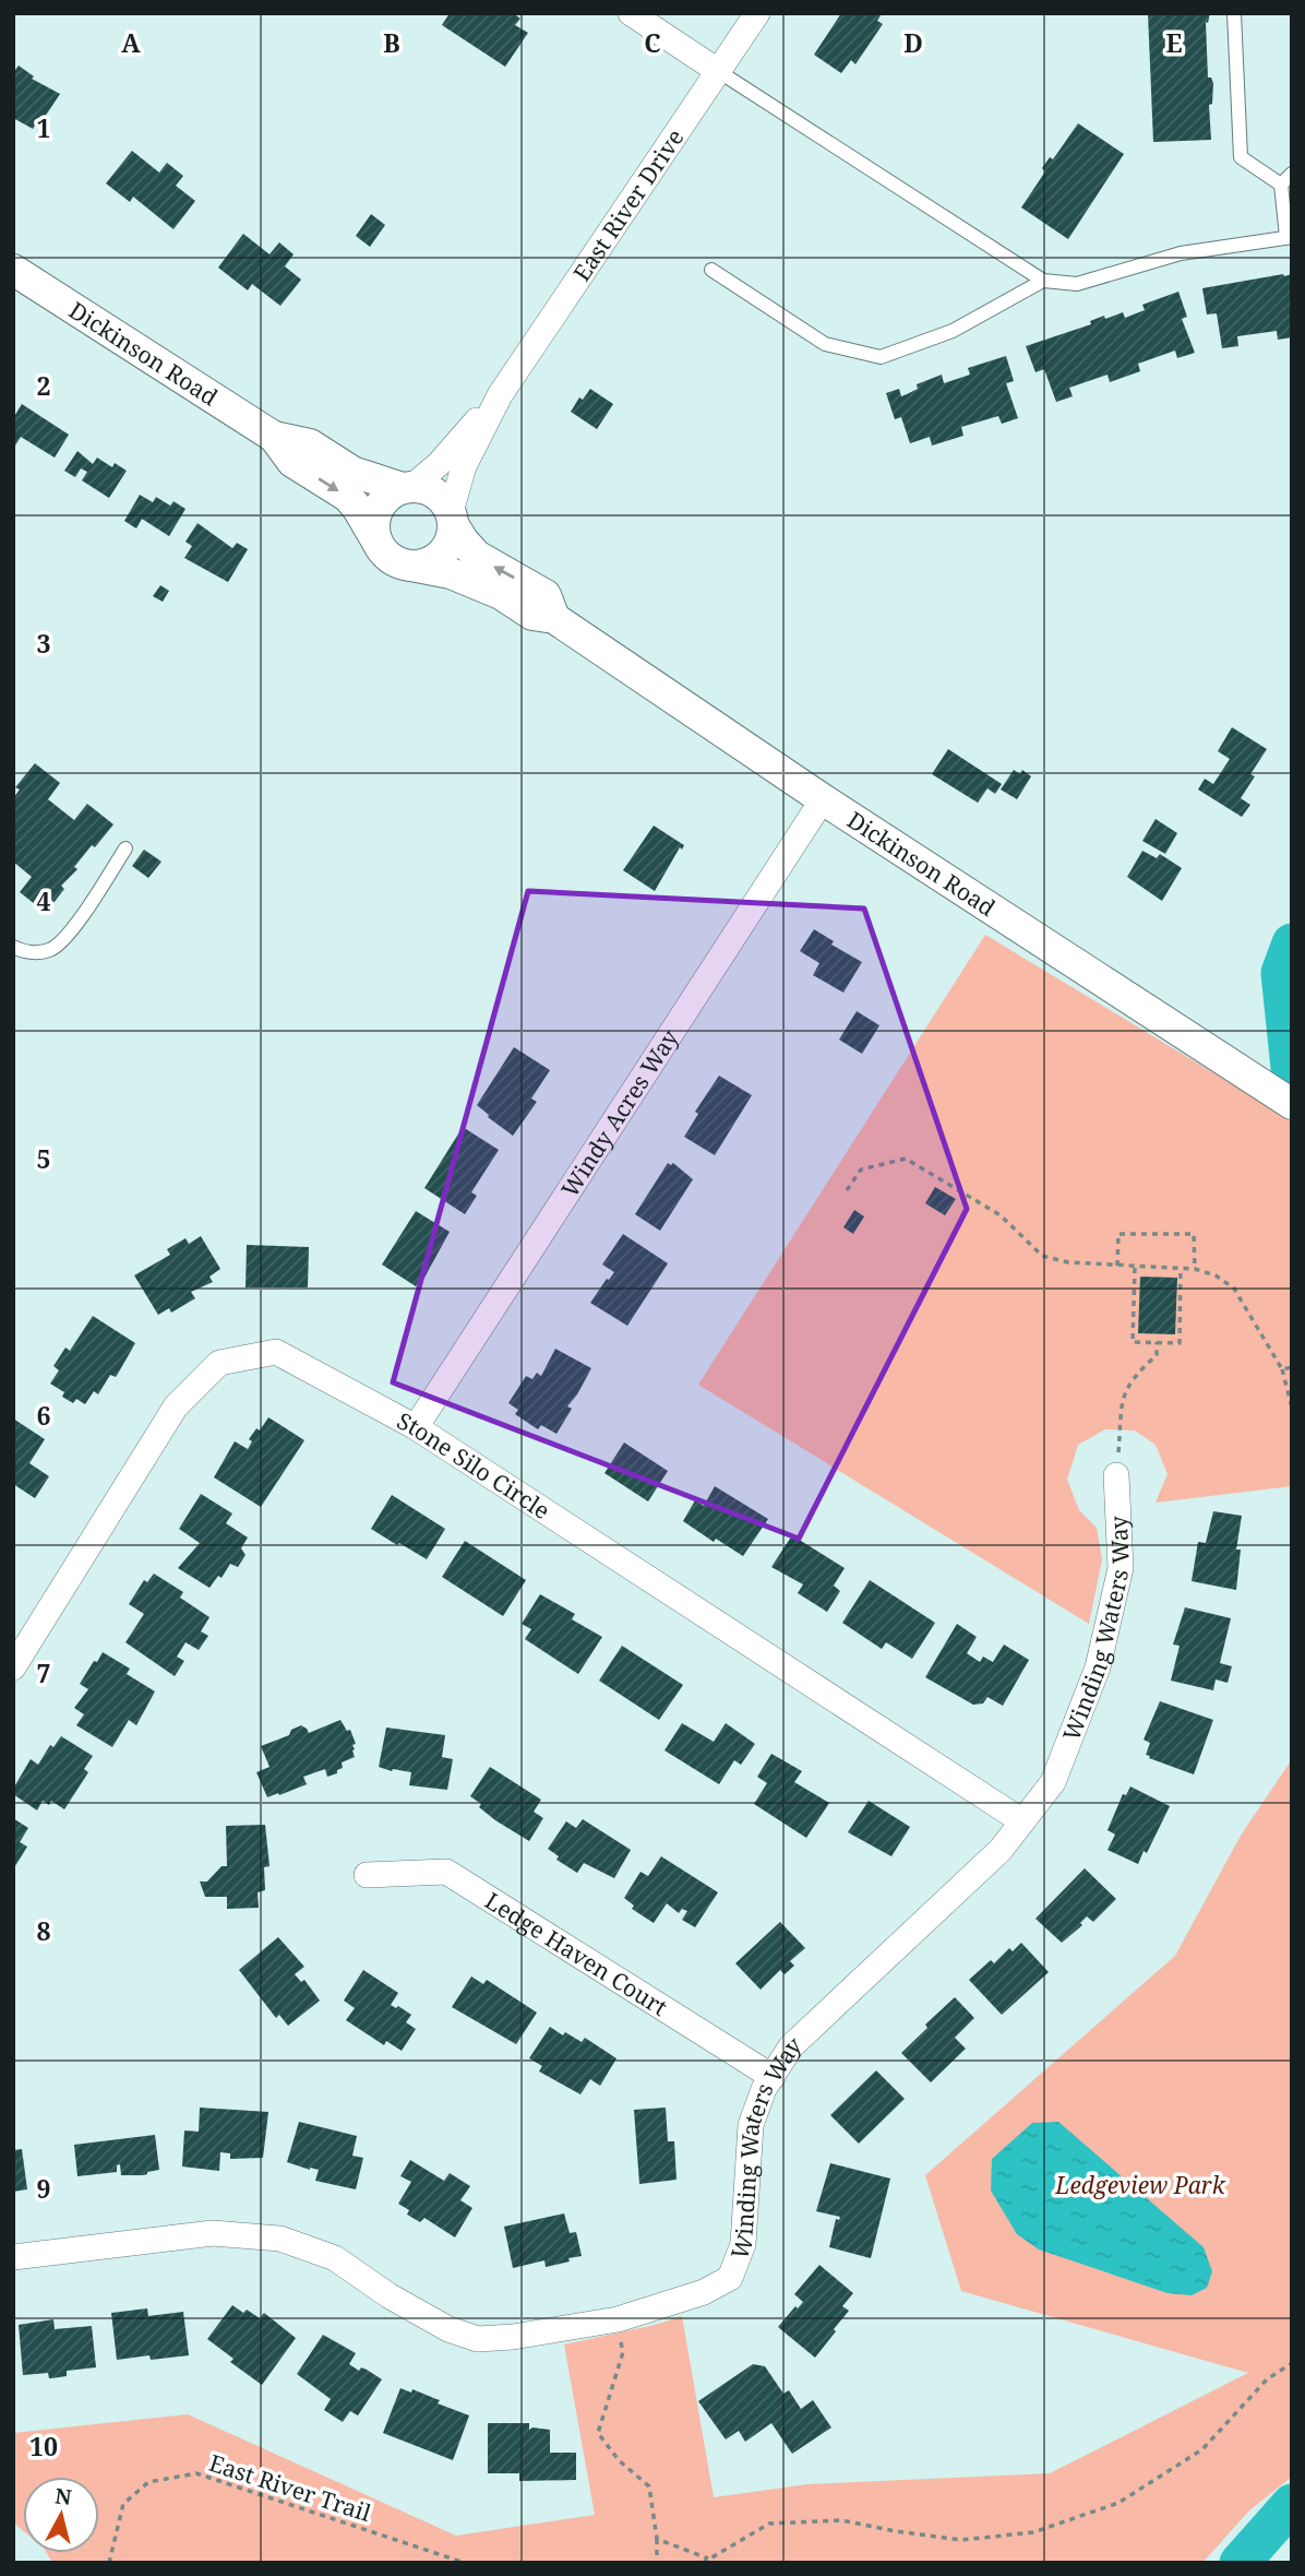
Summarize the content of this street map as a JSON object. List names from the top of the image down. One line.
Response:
{"streets":{"street":["East River Drive","Dickinson Road","Windy Acres Way","Stone Silo Circle","Winding Waters Way","Ledge Haven Court"],"path":["East River Trail"]},"crossings":[["East River Drive","Dickinson Road"],["Dickinson Road","Windy Acres Way"],["Windy Acres Way","Stone Silo Circle"],["Stone Silo Circle","Winding Waters Way"],["Winding Waters Way","Ledge Haven Court"]],"parks":["Ledgeview Park"],"north":"top","grid":{"columns":["A","B","C","D","E"],"rows":["1","2","3","4","5","6","7","8","9","10"]}}
